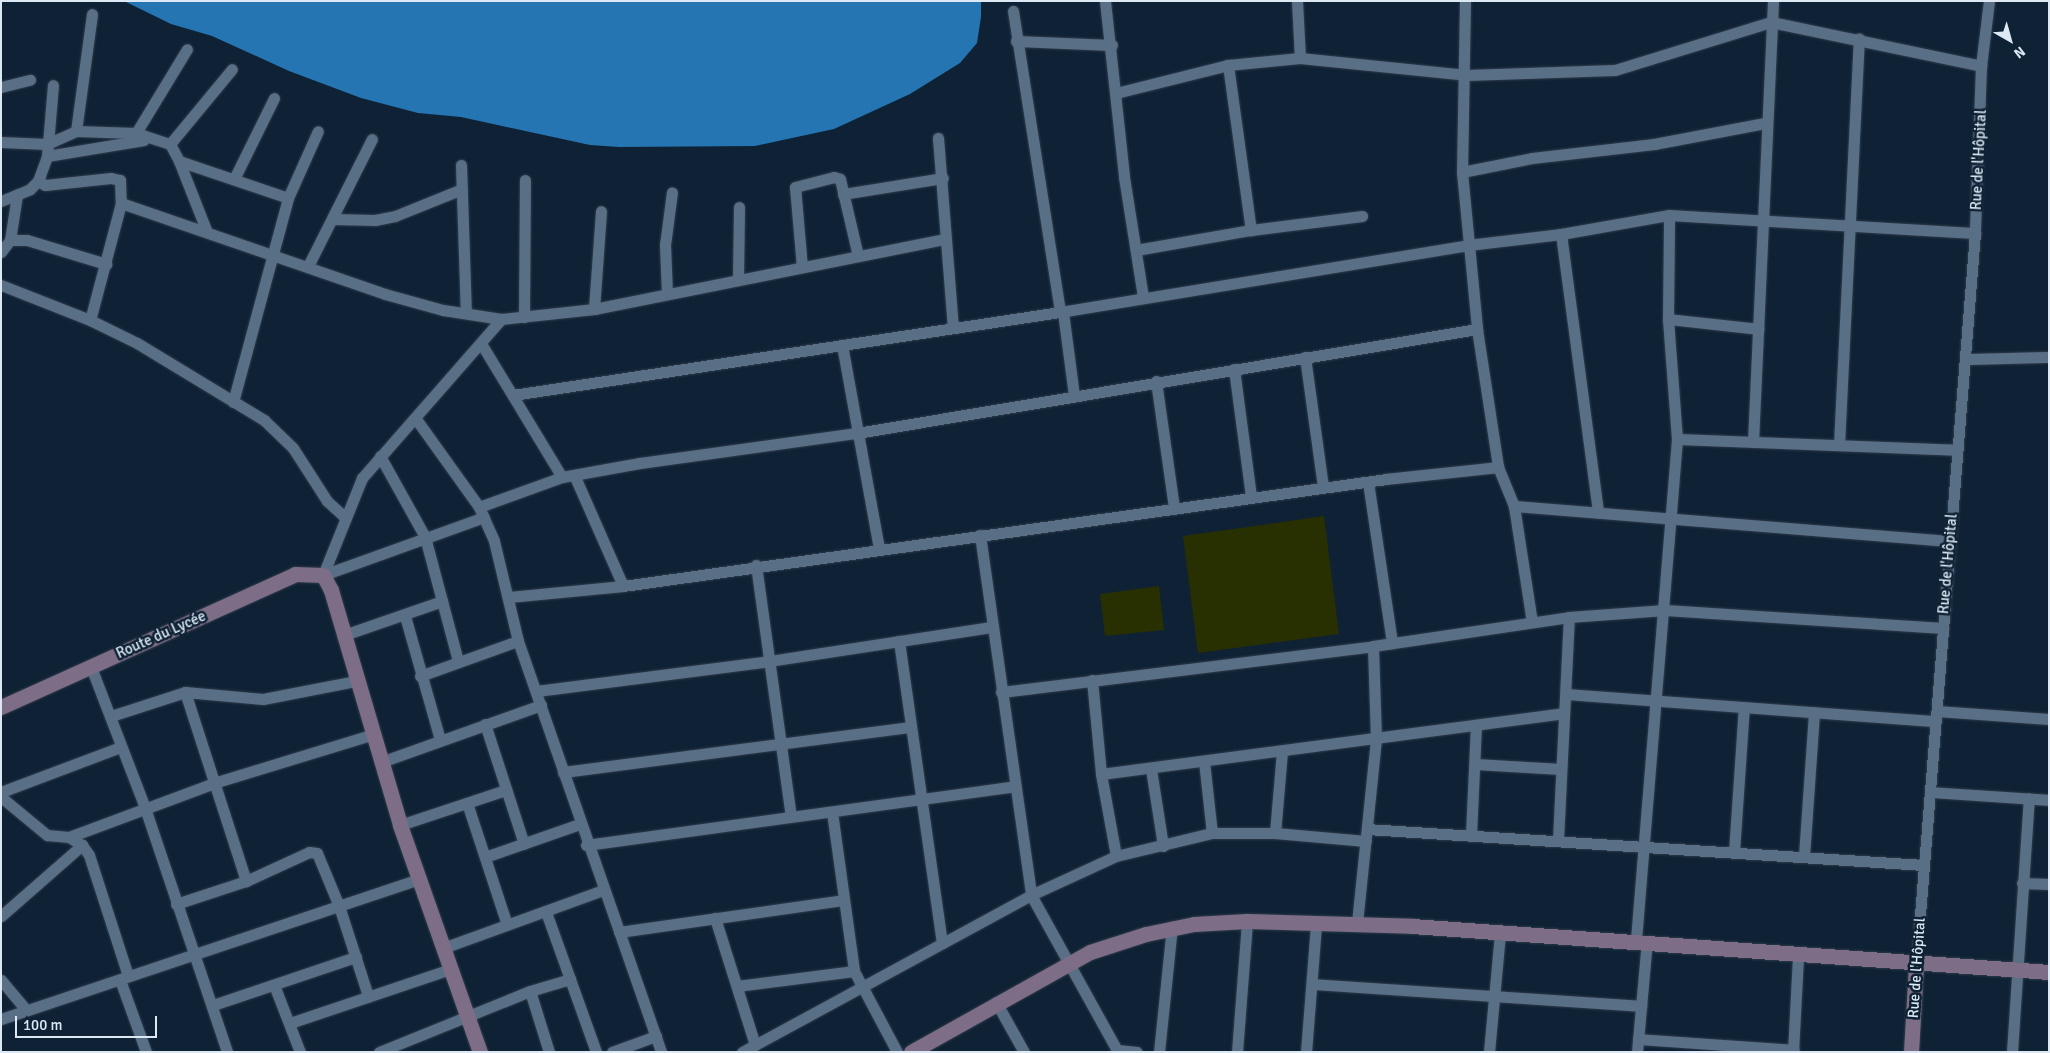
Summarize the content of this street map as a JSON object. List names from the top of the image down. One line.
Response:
{"streets":{"main road":["Rue de l'Hôpital","Route du Lycée"]},"scale_bar":"100 m","north":"bottom right"}
